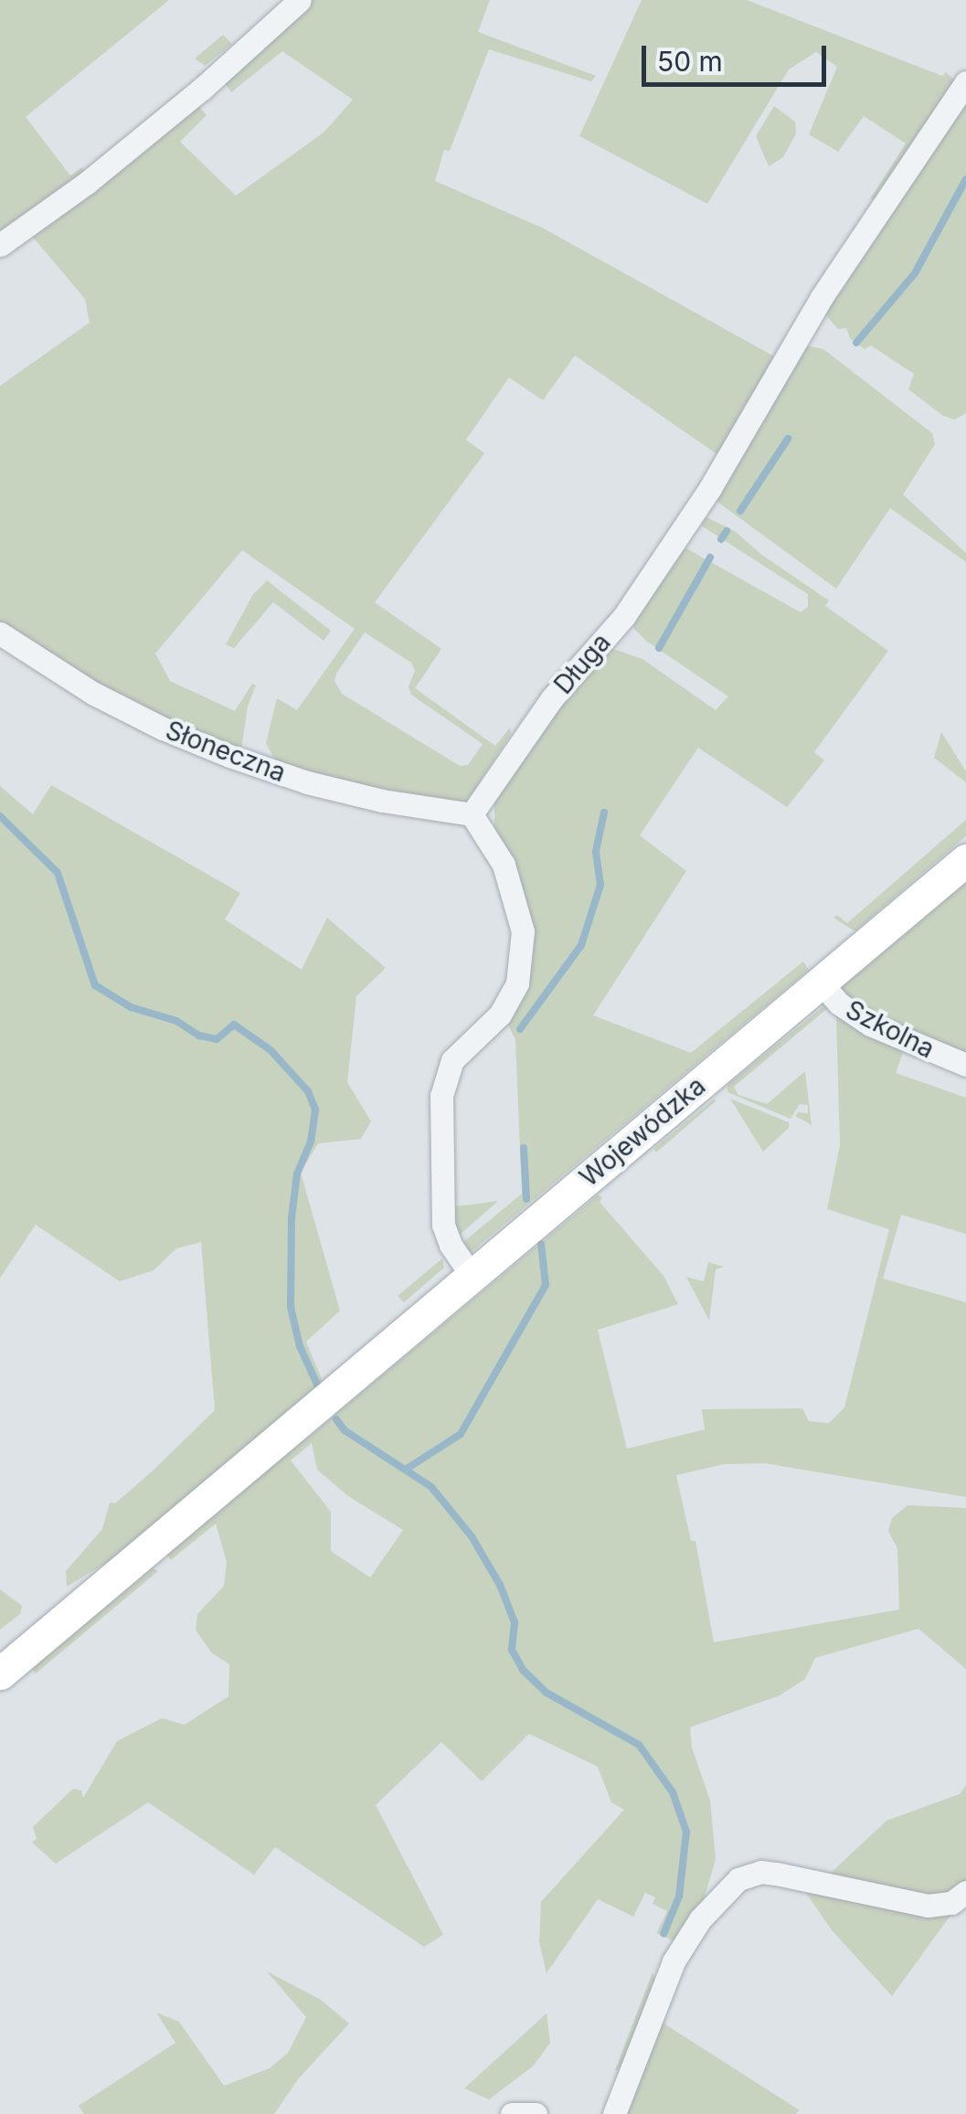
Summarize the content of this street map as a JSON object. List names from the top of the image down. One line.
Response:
{"streets":{"main road":["Wojewódzka"],"street":["Długa","Słoneczna","Szkolna"]},"crossings":[["Długa","Słoneczna"],["Szkolna","Wojewódzka"]],"scale_bar":"50 m"}
